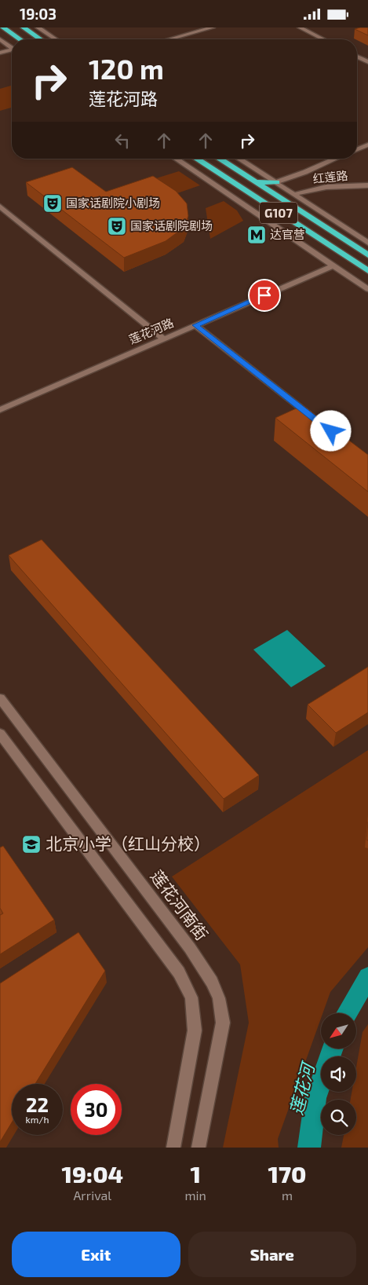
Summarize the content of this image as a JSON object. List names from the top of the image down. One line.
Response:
{"streets":{"highway":["G107"],"street":["红莲路","莲花河路","莲花河南街"]},"water":["莲花河"],"places":{"theatre":["国家话剧院小剧场","国家话剧院剧场"],"metro station":["达官营"],"school or university":["北京小学（红山分校）"]},"north":"bottom left","page":{"status":"19:03","turn":["120 m","莲花河路"],"speed":"22 km/h","limit":"30","eta":["19:04","Arrival","1","min","170","m"],"buttons":["Exit","Share"]}}
